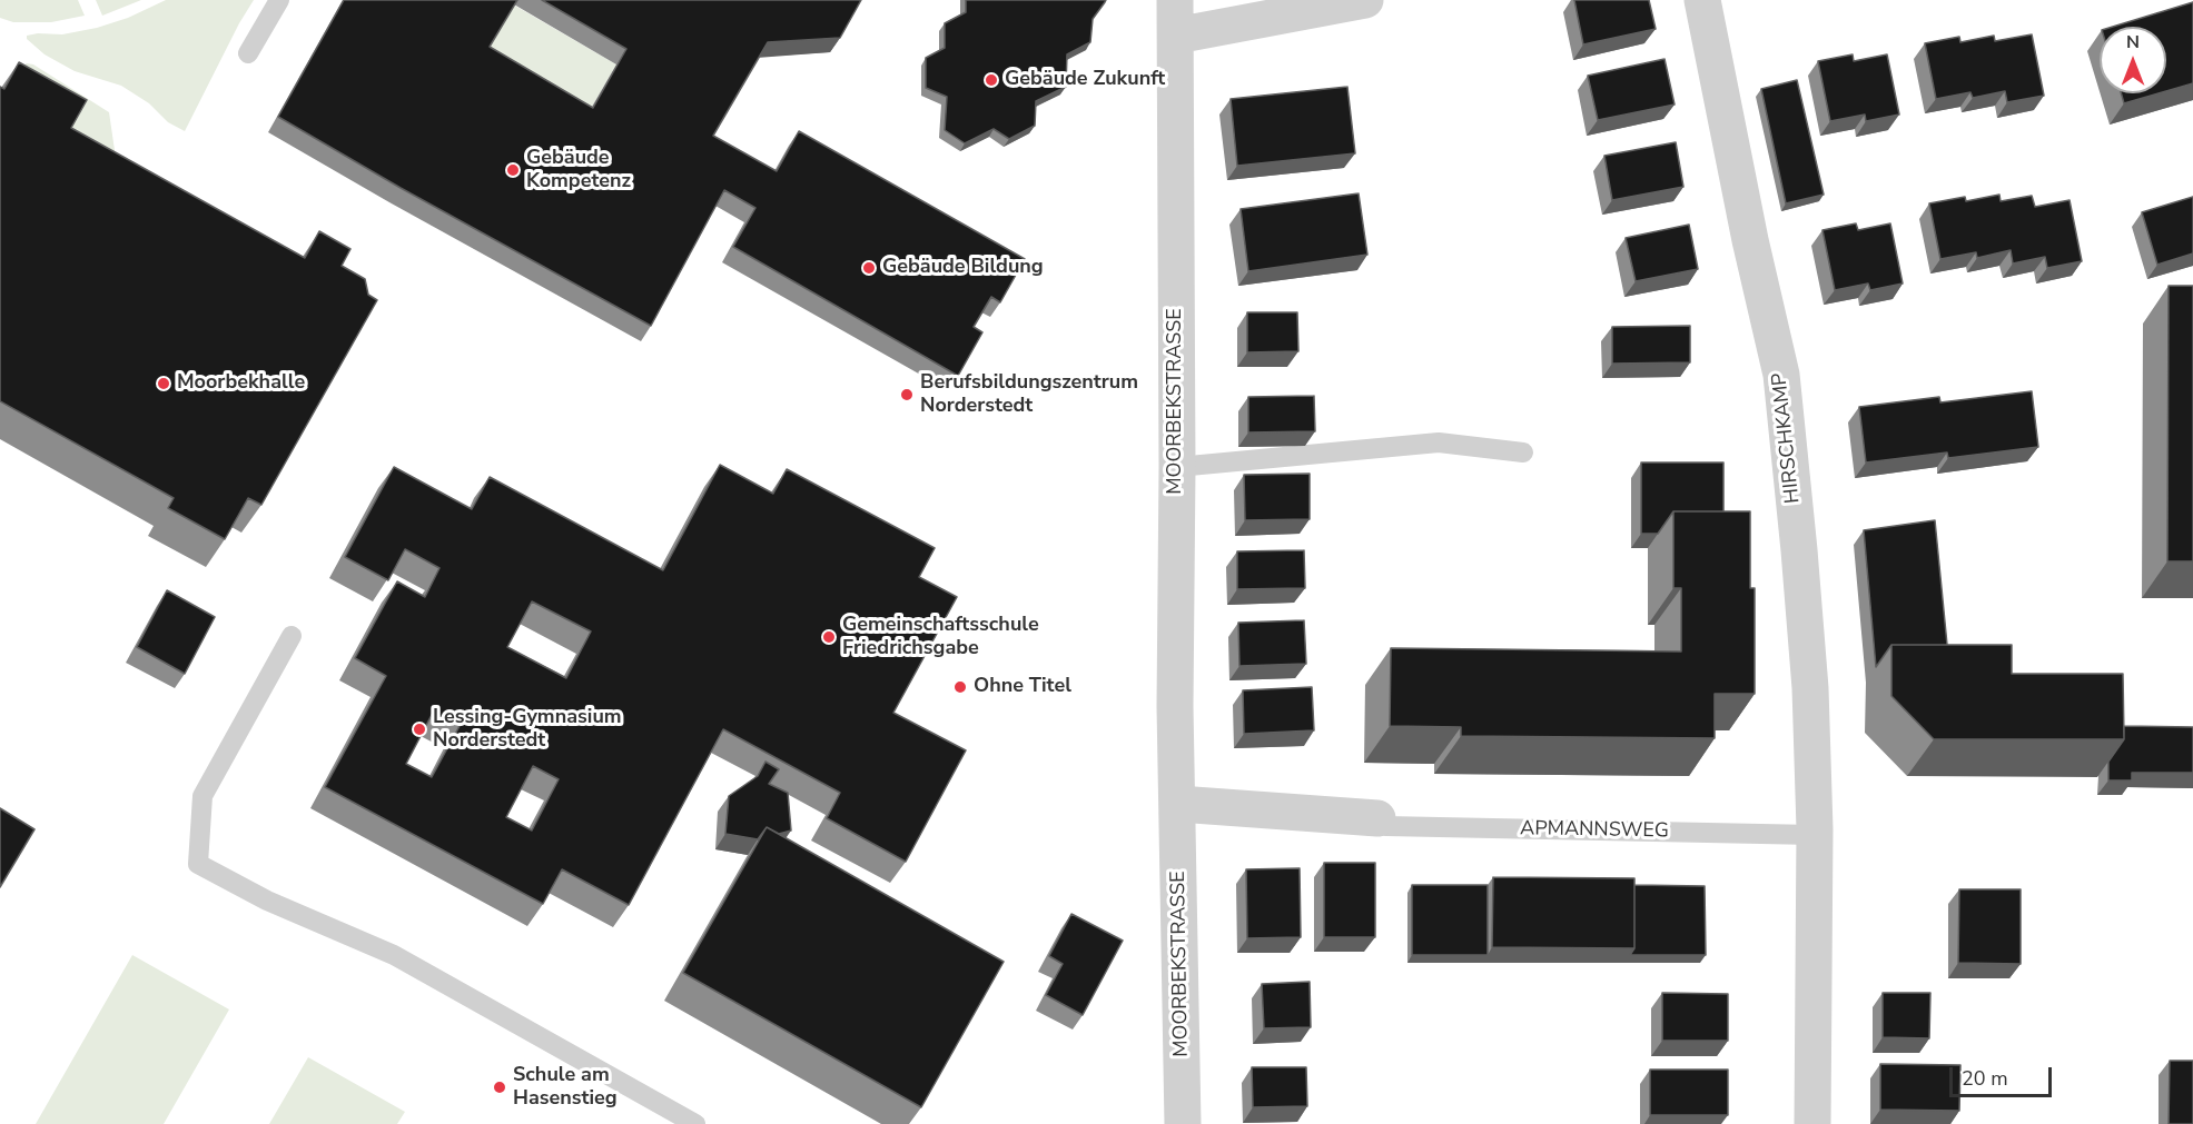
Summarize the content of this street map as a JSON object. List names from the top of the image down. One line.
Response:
{"streets":{"street":["MOORBEKSTRASSE","HIRSCHKAMP"],"lane":["APMANNSWEG"]},"crossings":[["HIRSCHKAMP","APMANNSWEG"]],"places":["Gebäude Zukunft","Gebäude Kompetenz","Gebäude Bildung","Moorbekhalle","Berufsbildungszentrum Norderstedt","Gemeinschaftsschule Friedrichsgabe","Ohne Titel","Lessing-Gymnasium Norderstedt","Schule am Hasenstieg"],"scale_bar":"20 m","north":"top"}
